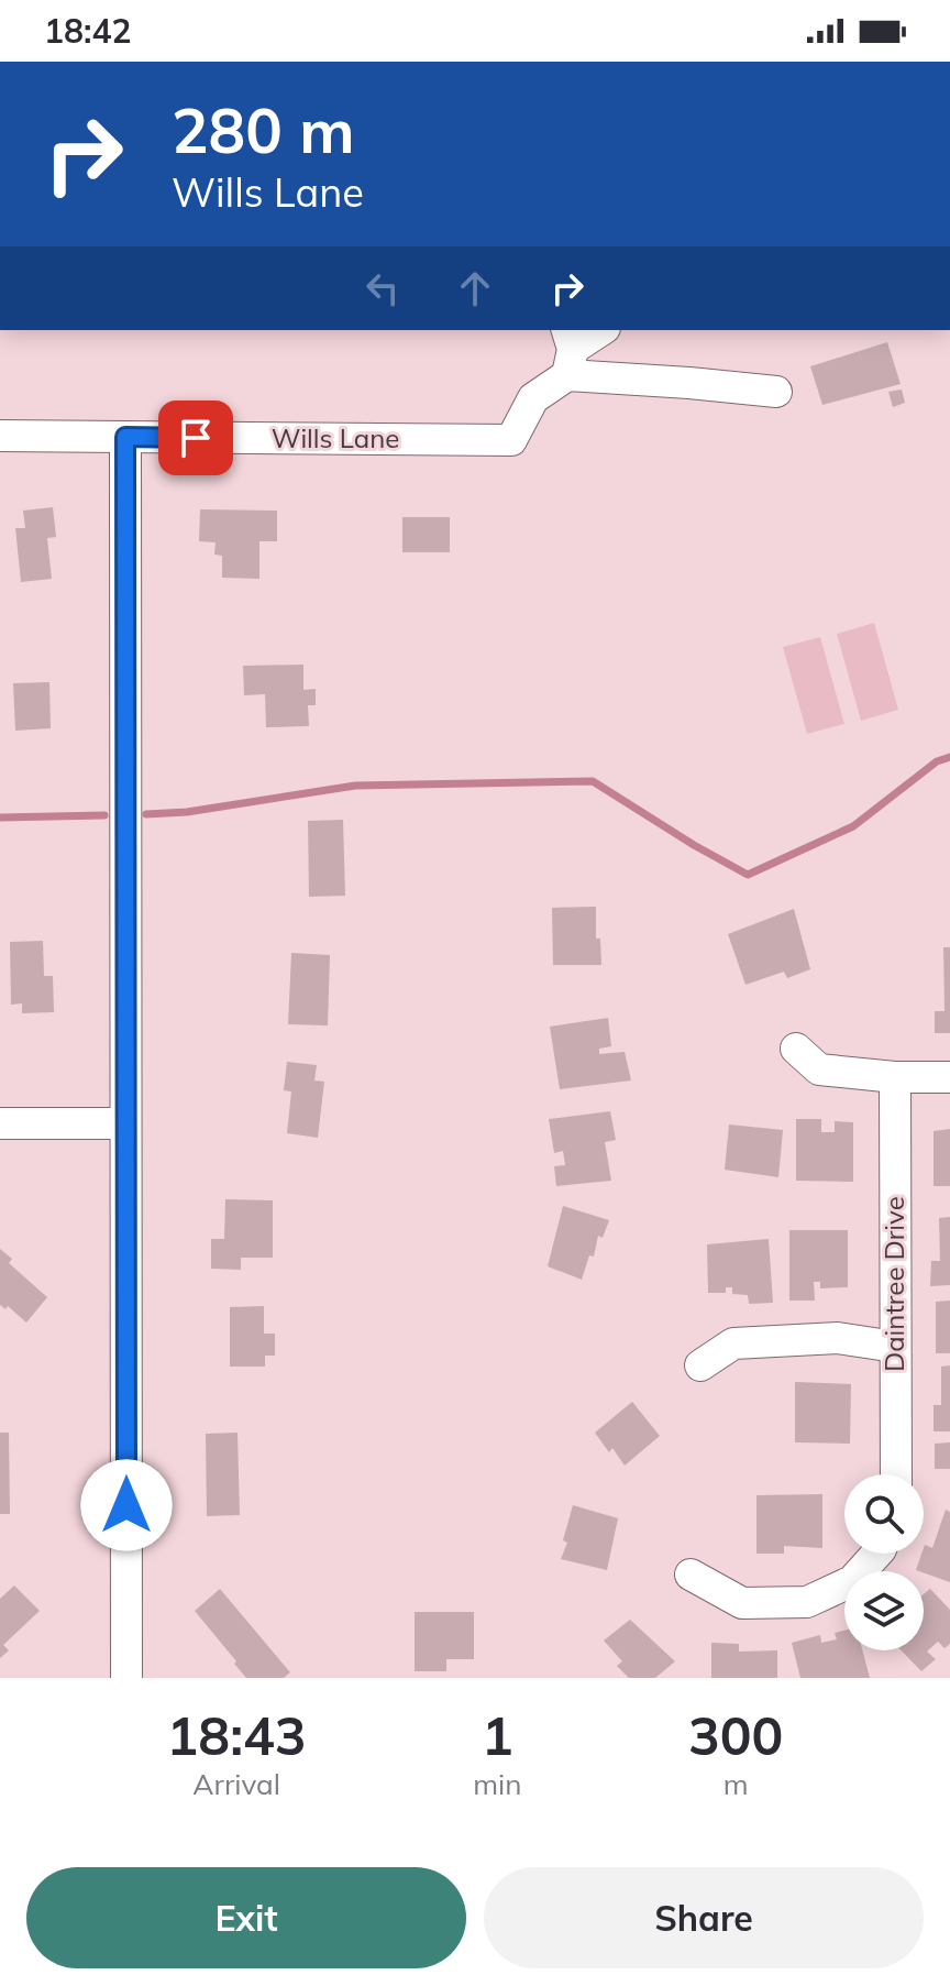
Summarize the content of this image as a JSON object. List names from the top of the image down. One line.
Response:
{"streets":{"street":["Wills Lane","Daintree Drive"]},"page":{"status":"18:42","turn":["280 m","Wills Lane"],"eta":["18:43","Arrival","1","min","300","m"],"buttons":["Exit","Share"]}}
